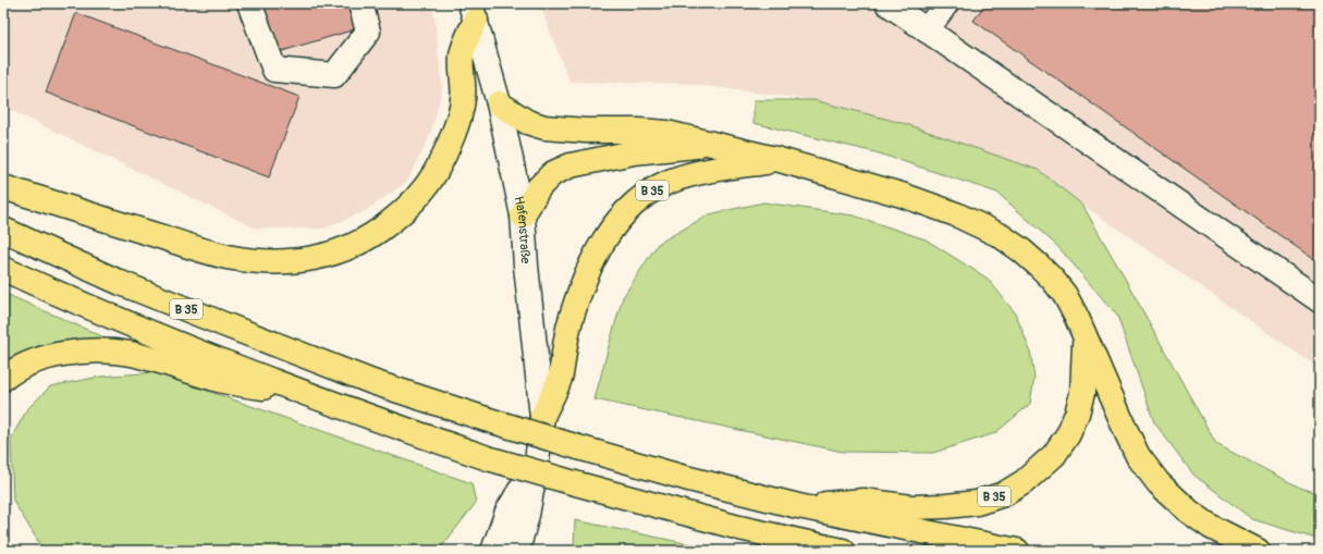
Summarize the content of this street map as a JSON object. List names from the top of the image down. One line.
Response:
{"streets":{"highway":["B 35"],"street":["Hafenstraße"]},"crossings":[["B 35","Hafenstraße"]]}
